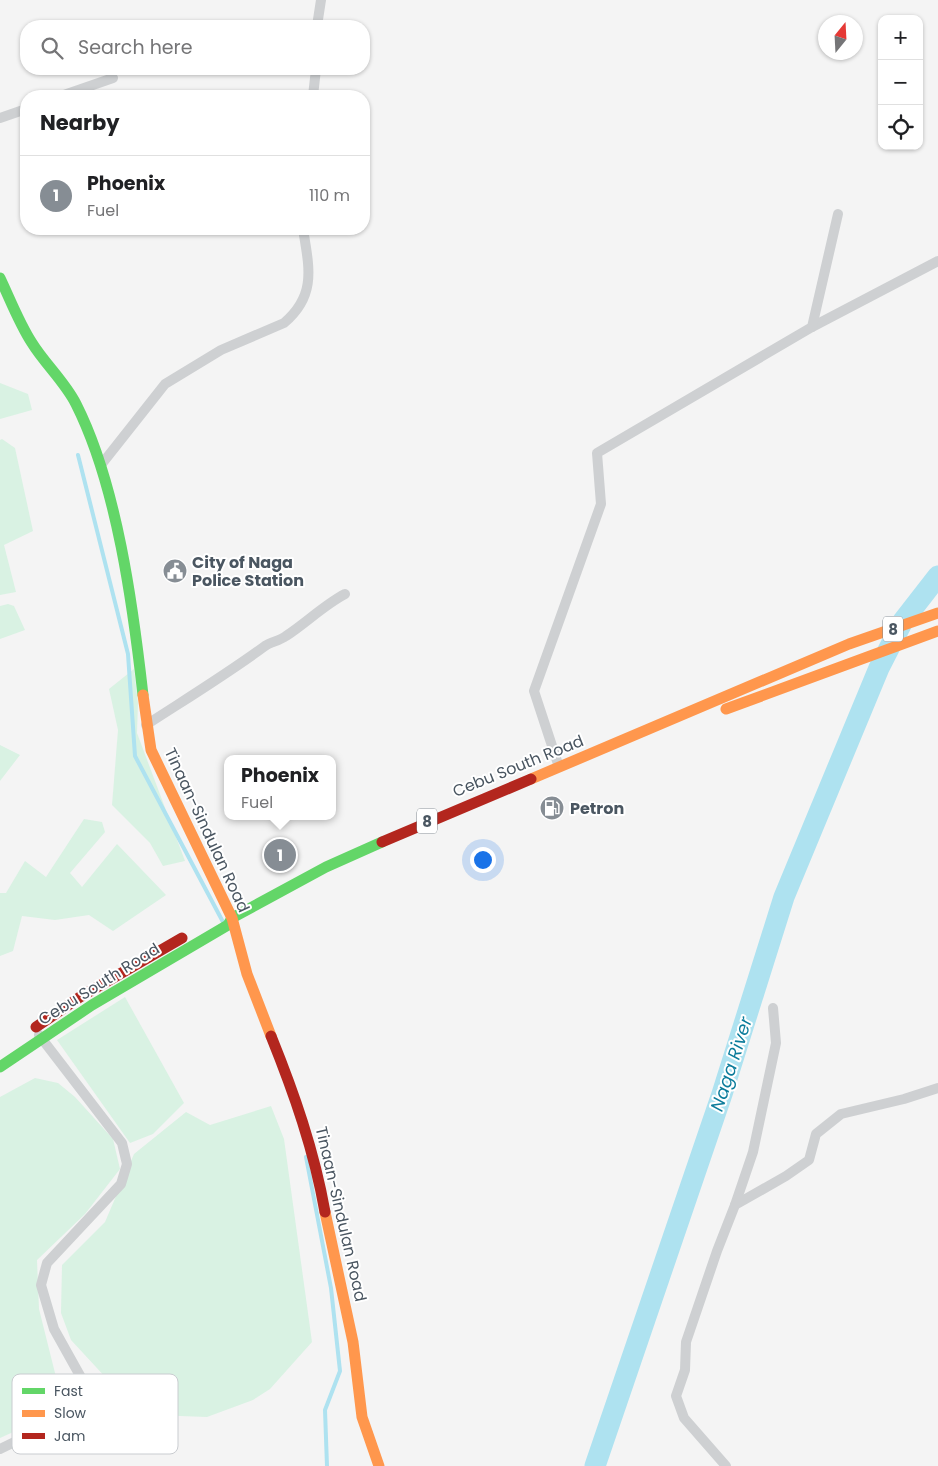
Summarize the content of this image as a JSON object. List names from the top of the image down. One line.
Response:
{"streets":{"main road":["8","Cebu South Road","Tinaan-Sindulan Road"]},"crossings":[["8","Cebu South Road"],["8","Tinaan-Sindulan Road"],["Cebu South Road","Tinaan-Sindulan Road"]],"water":["Naga River"],"places":{"public building":["City of Naga Police Station"],"fuel station":["Petron"]},"legend":["Fast","Slow","Jam"],"north":"top","page":{"map_buttons":["+","−"],"search":"Search here","heading":"Nearby","list":[{"mark":"1","name":"Phoenix","note":"Fuel","value":"110 m"}],"popup":["Phoenix","Fuel"],"pins":"1"}}
